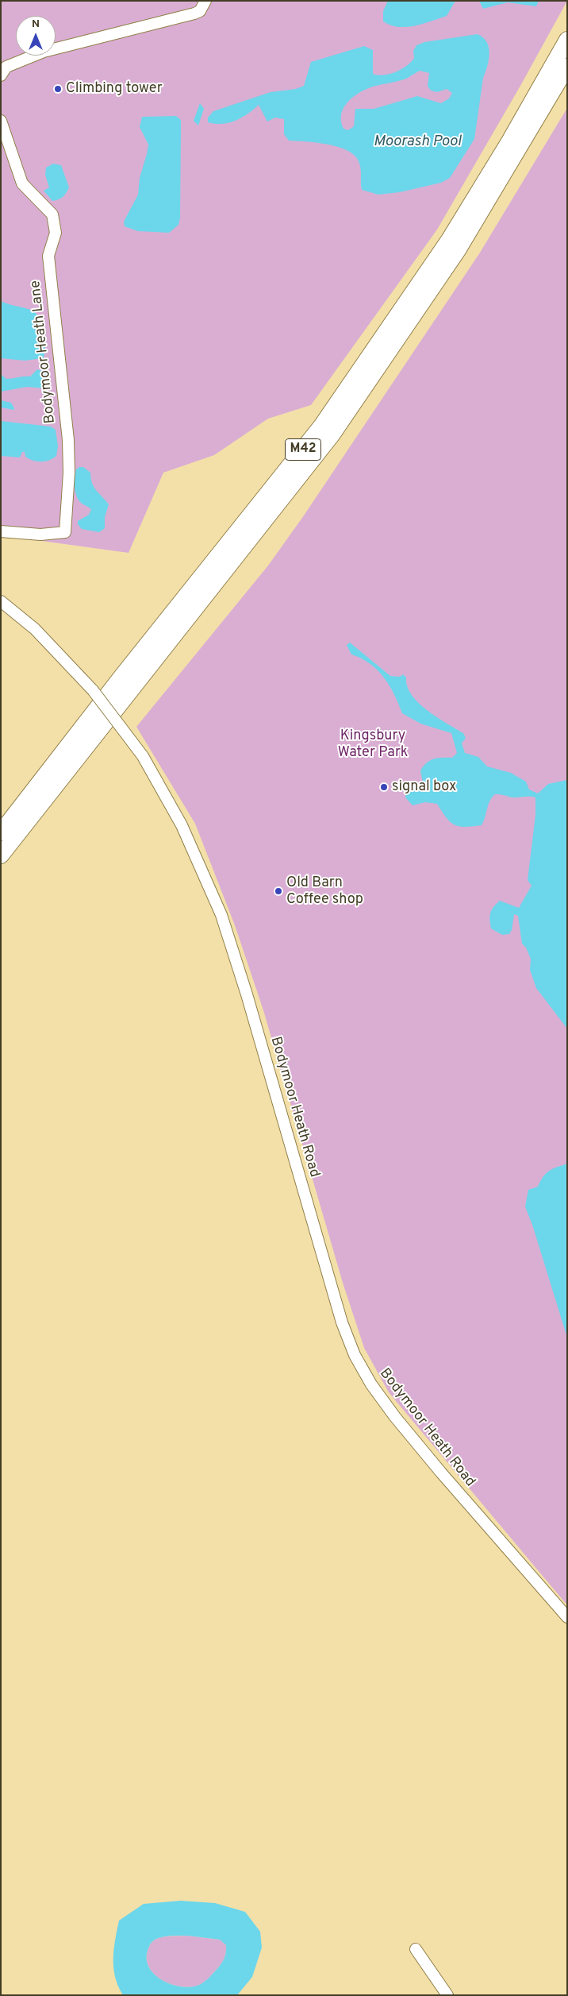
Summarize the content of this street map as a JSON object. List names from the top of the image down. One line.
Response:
{"streets":{"highway":["M42"],"street":["Bodymoor Heath Lane","Bodymoor Heath Road"]},"water":["Moorash Pool"],"parks":["Kingsbury Water Park"],"places":["Climbing tower","signal box","Old Barn Coffee shop"],"north":"top"}
